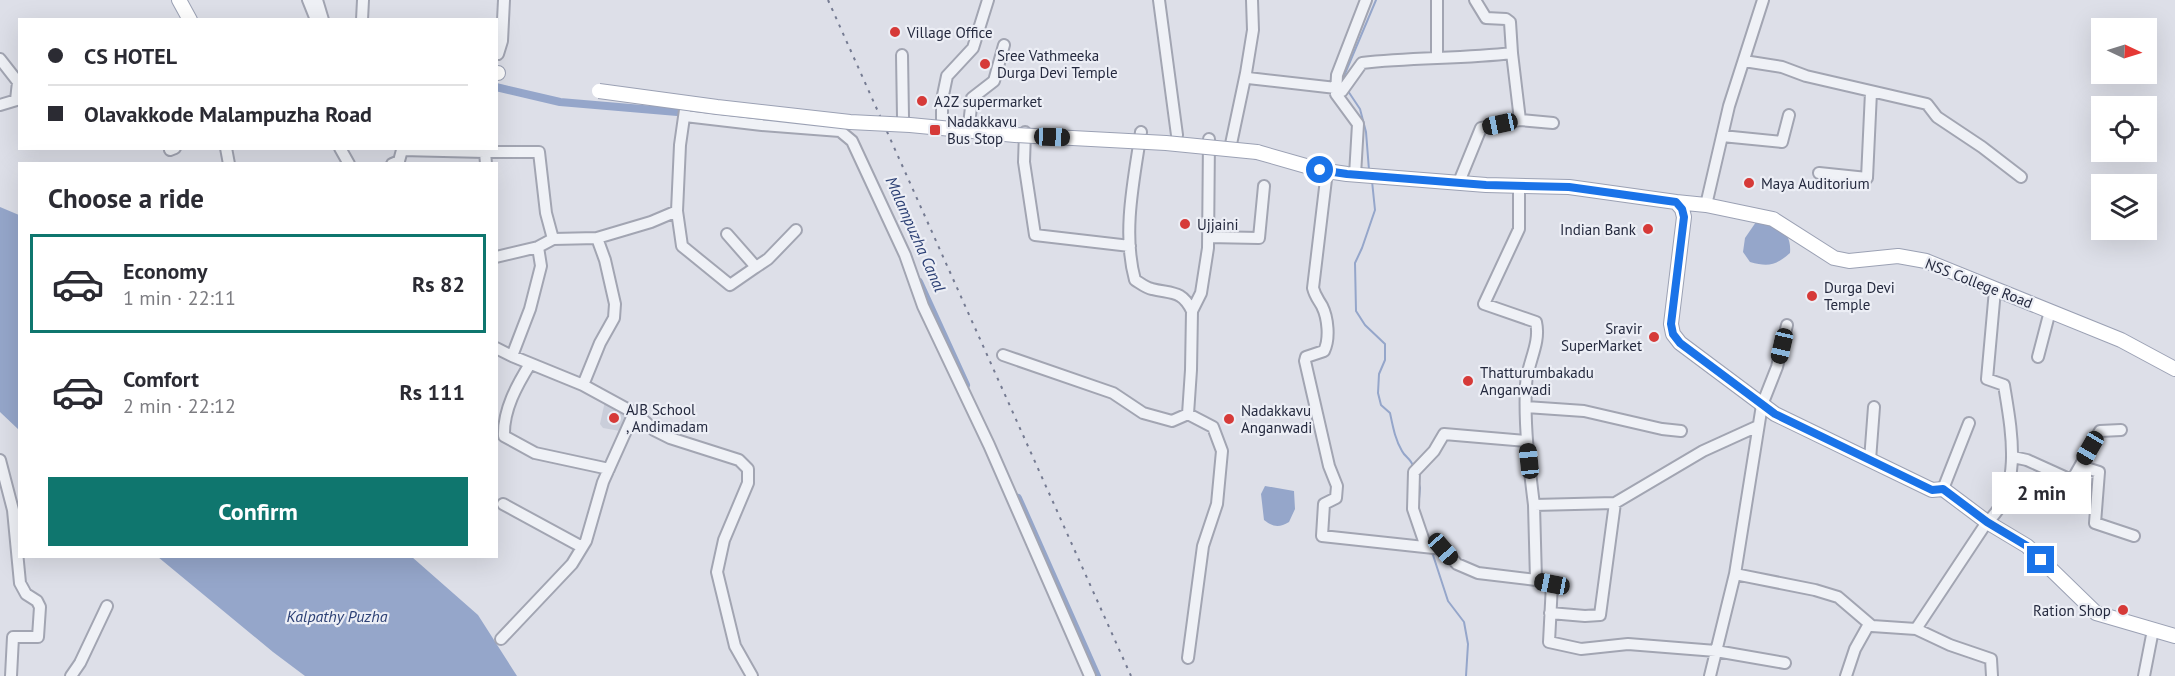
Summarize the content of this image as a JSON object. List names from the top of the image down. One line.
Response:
{"streets":{"main road":["NSS College Road"]},"water":["Malampuzha Canal","Kalpathy Puzha"],"places":{"other":["Village Office","Sree Vathmeeka Durga Devi Temple","A2Z supermarket","Maya Auditorium","Ujjaini","Indian Bank","Durga Devi Temple","Sravir SuperMarket","Thatturumbakadu Anganwadi","AJB School , Andimadam","Nadakkavu Anganwadi","Ration Shop"],"transit":["Nadakkavu Bus Stop"]},"north":"right","page":{"banner":["CS HOTEL","Olavakkode Malampuzha Road"],"heading":"Choose a ride","list":[{"name":"Economy","note":"1 min · 22:11","value":"Rs 82"},{"name":"Comfort","note":"2 min · 22:12","value":"Rs 111"}],"buttons":"Confirm","bubble":"2 min"}}
